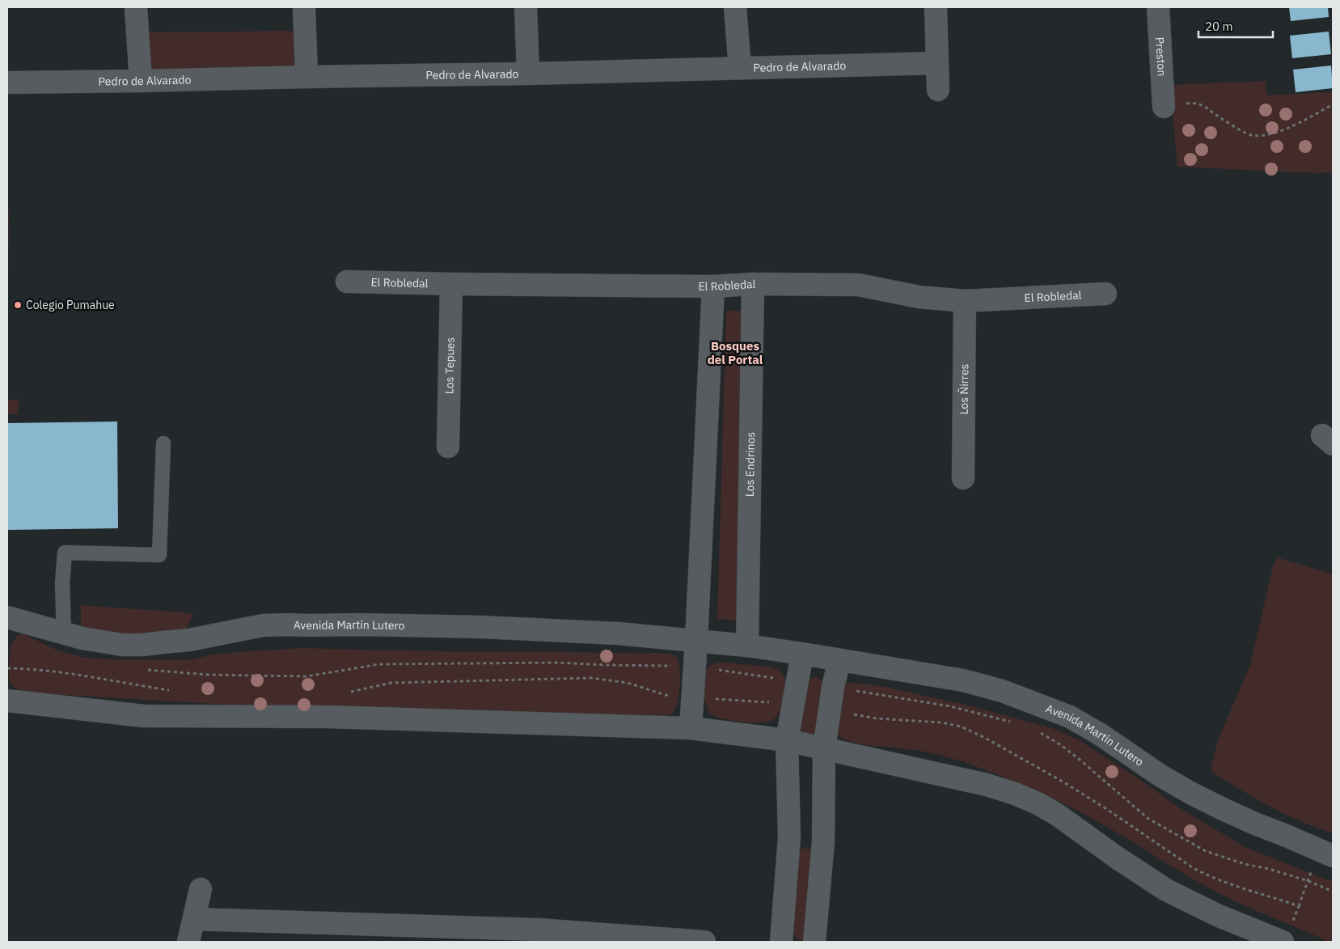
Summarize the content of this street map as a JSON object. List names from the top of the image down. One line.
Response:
{"streets":{"street":["Preston","Pedro de Alvarado","El Robledal","Los Tepues","Los Ñirres","Los Endrinos","Avenida Martín Lutero"]},"crossings":[["El Robledal","Los Tepues"],["El Robledal","Los Ñirres"],["El Robledal","Los Endrinos"],["Los Endrinos","Avenida Martín Lutero"]],"districts":["Bosques del Portal"],"places":["Colegio Pumahue"],"scale_bar":"20 m"}
